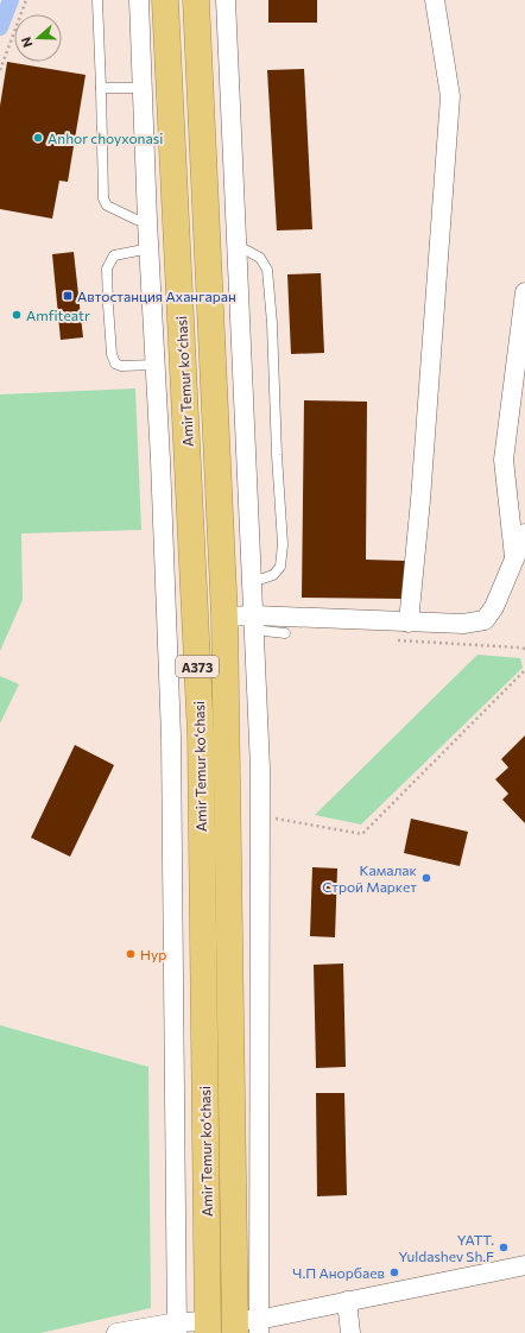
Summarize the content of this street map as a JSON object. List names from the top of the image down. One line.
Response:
{"streets":{"highway":["Amir Temur koʻchasi","A373"]},"places":{"other":["Anhor choyxonasi","Amfiteatr","Камалак Строй Маркет","Нур","YATT. Yuldashev Sh.F","Ч.П Анорбаев"],"transit":["Автостанция Ахангаран"]},"north":"left"}
